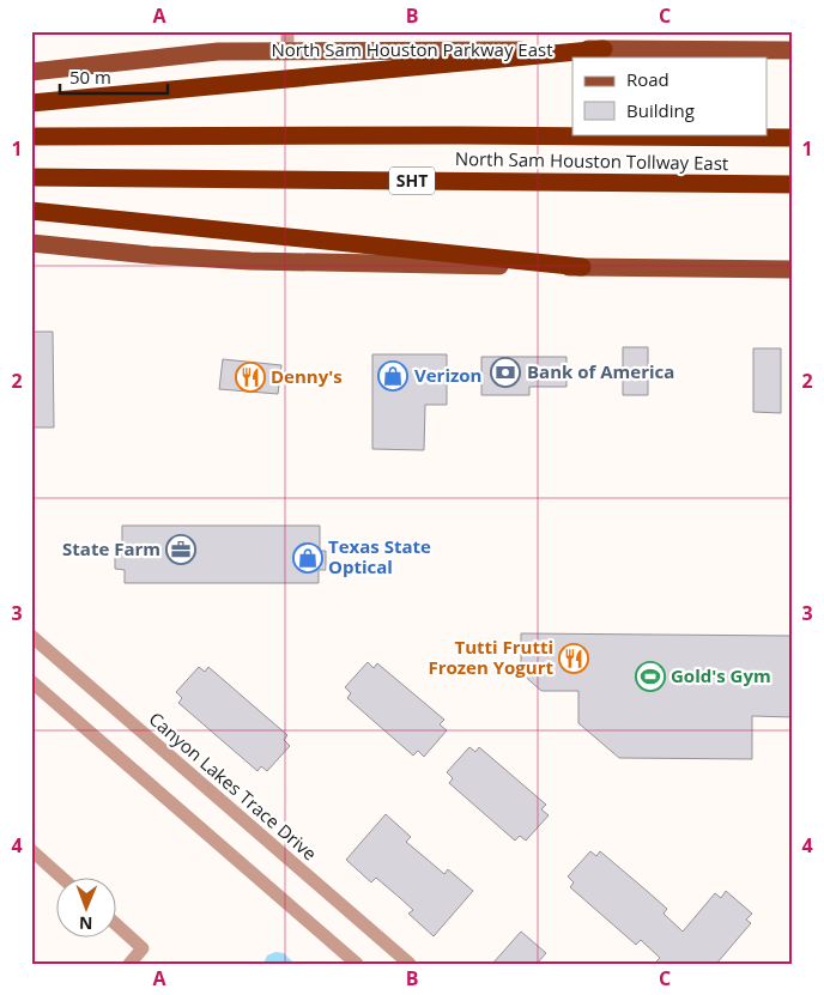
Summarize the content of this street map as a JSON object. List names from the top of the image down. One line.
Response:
{"streets":{"highway":["North Sam Houston Tollway East","SHT"],"main road":["North Sam Houston Parkway East"],"street":["Canyon Lakes Trace Drive"]},"places":{"bank":["Bank of America"],"shop":["Verizon","Texas State Optical"],"restaurant":["Denny's","Tutti Frutti Frozen Yogurt"],"office":["State Farm"],"sports":["Gold's Gym"]},"legend":["Road","Building"],"scale_bar":"50 m","north":"bottom","grid":{"columns":["A","B","C"],"rows":["1","2","3","4"]}}
